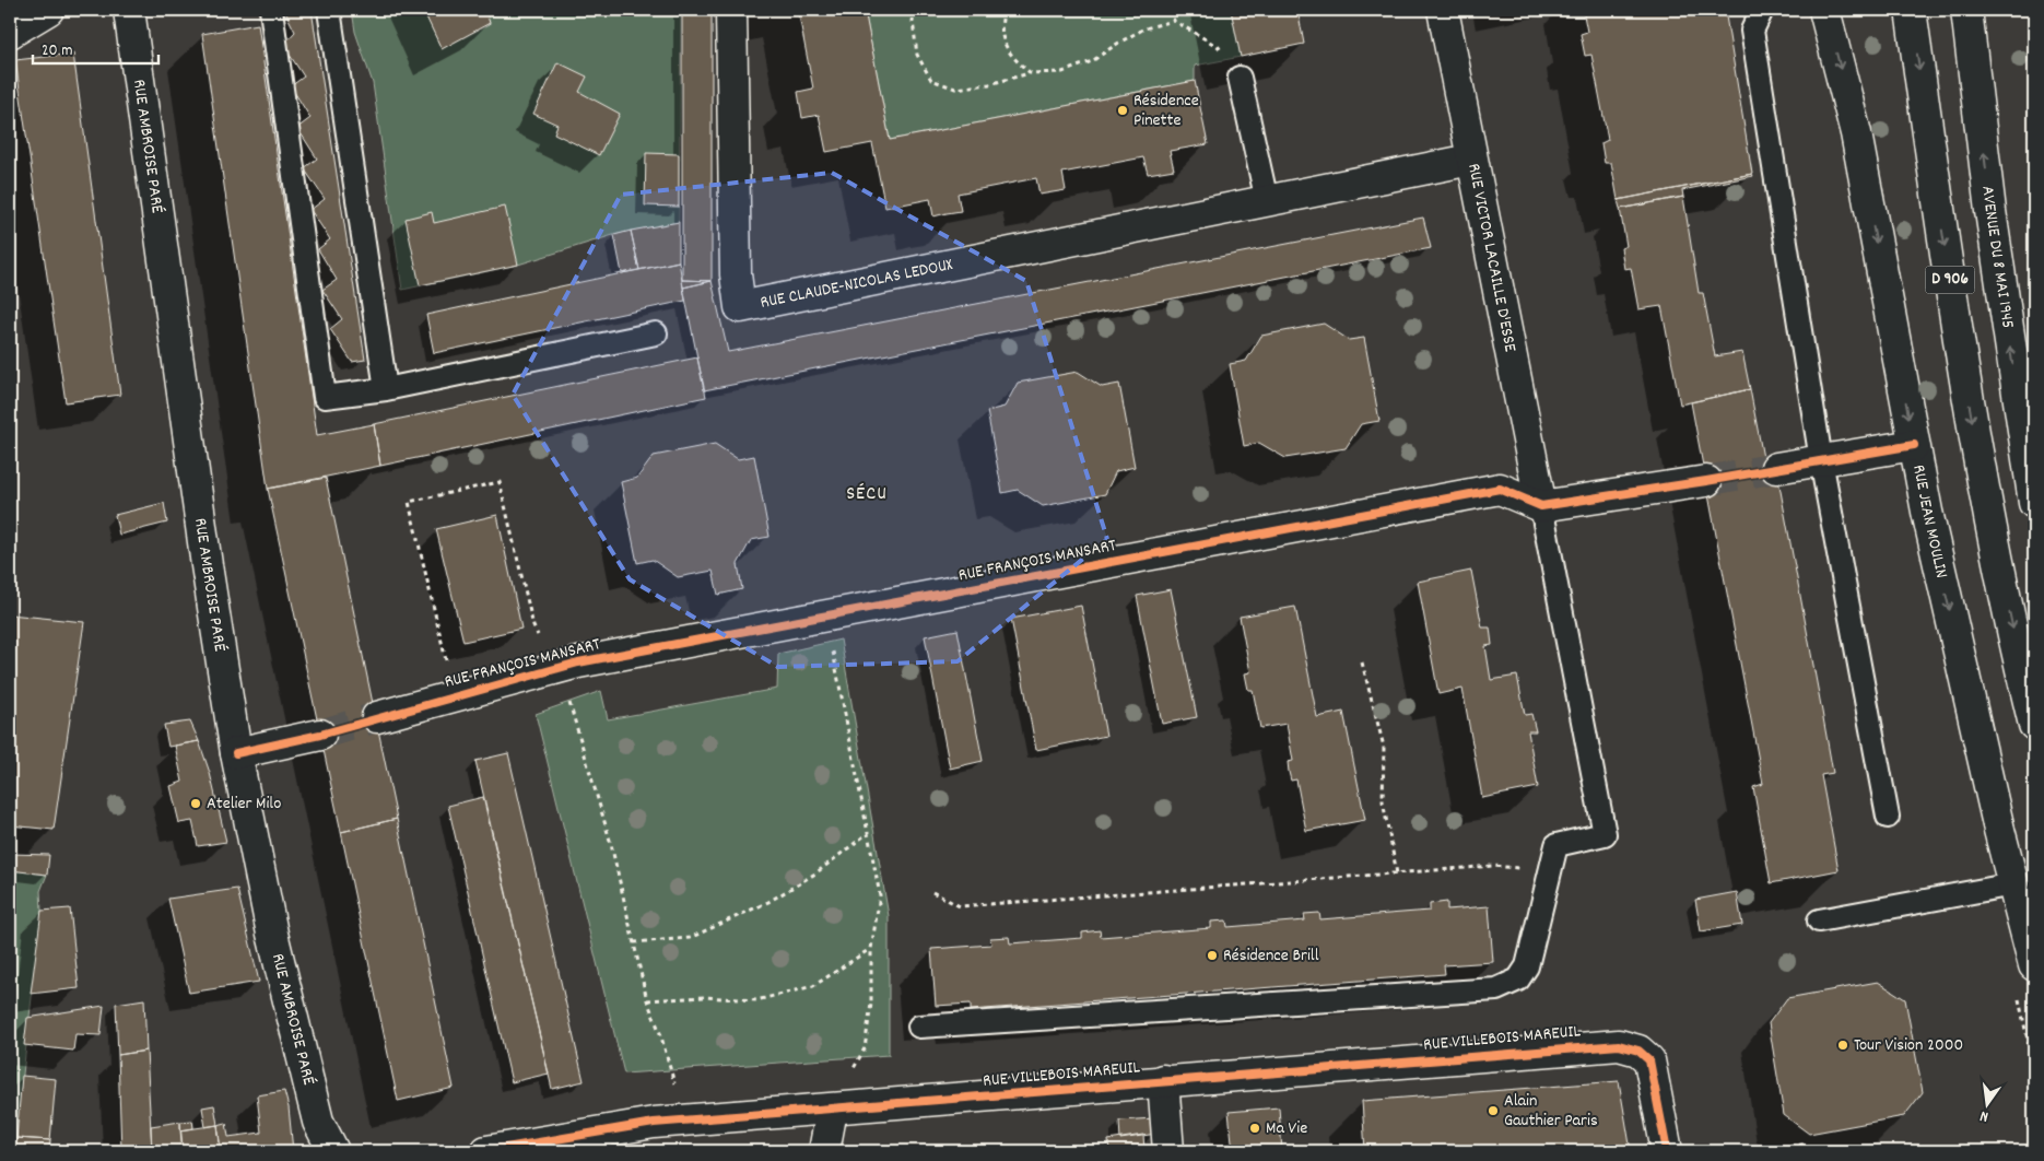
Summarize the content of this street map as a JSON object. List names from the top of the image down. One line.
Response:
{"streets":{"street":["RUE AMBROISE PARÉ","AVENUE DU 8 MAI 1945","RUE VICTOR LACAILLE D'ESSE","D 906","RUE CLAUDE-NICOLAS LEDOUX","RUE JEAN MOULIN","RUE FRANÇOIS MANSART","RUE VILLEBOIS MAREUIL"]},"crossings":[["RUE VICTOR LACAILLE D'ESSE","RUE CLAUDE-NICOLAS LEDOUX"],["RUE VICTOR LACAILLE D'ESSE","RUE FRANÇOIS MANSART"]],"districts":["SÉCU"],"places":["Résidence Pinette","Atelier Milo","Résidence Brill","Tour Vision 2000","Alain Gauthier Paris","Ma Vie"],"scale_bar":"20 m","north":"bottom"}
